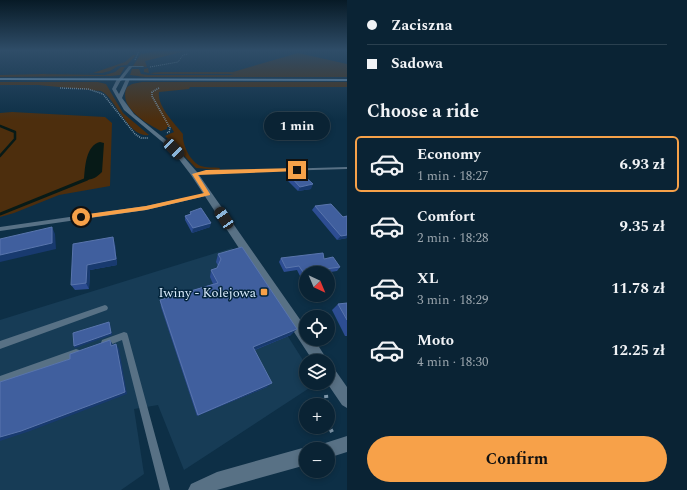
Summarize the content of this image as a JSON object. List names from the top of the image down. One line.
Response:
{"places":{"transit":["Iwiny - Kolejowa"]},"north":"bottom right","page":{"banner":["Zaciszna","Sadowa"],"heading":"Choose a ride","bubble":"1 min","list":[{"name":"Economy","note":"1 min · 18:27","value":"6.93 zł"},{"name":"Comfort","note":"2 min · 18:28","value":"9.35 zł"},{"name":"XL","note":"3 min · 18:29","value":"11.78 zł"},{"name":"Moto","note":"4 min · 18:30","value":"12.25 zł"}],"map_buttons":["+","−"],"buttons":"Confirm"}}
